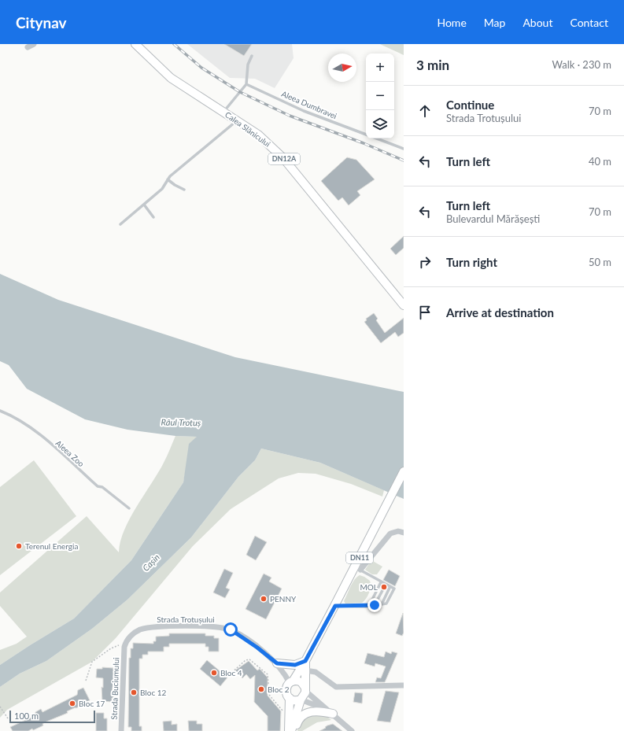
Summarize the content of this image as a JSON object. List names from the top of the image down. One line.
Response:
{"streets":{"main road":["Calea Slănicului","DN12A","DN11"],"street":["Strada Trotușului","Strada Buciumului"],"lane":["Aleea Dumbravei","Aleea Zoo"]},"crossings":[["DN11","Strada Trotușului"],["Strada Trotușului","Strada Buciumului"]],"water":["Râul Trotuș","Cașin"],"places":["Terenul Energia","MOL","PENNY","Bloc 4","Bloc 2","Bloc 12","Bloc 17"],"scale_bar":"100 m","north":"right","page":{"header":"Citynav","nav":["Home","Map","About","Contact"],"heading":["3 min","Walk · 230 m"],"map_buttons":["+","−"],"list":[["Continue","Strada Trotușului","70 m"],["Turn left","40 m"],["Turn left","Bulevardul Mărășești","70 m"],["Turn right","50 m"],"Arrive at destination"],"scale":"100 m"}}
